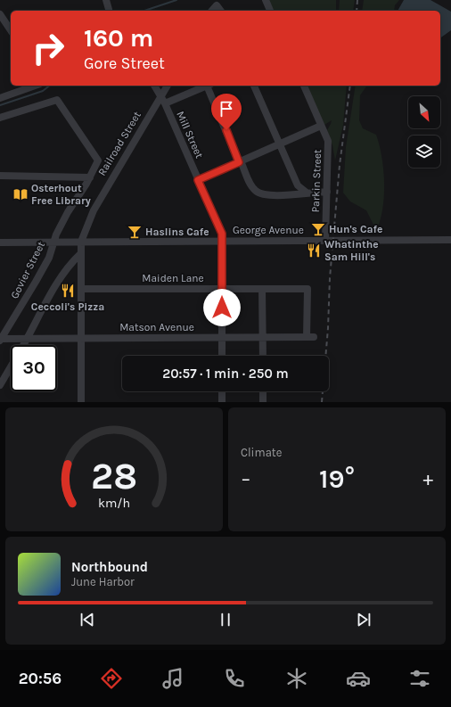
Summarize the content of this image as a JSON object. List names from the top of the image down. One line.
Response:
{"streets":{"street":["Mill Street","Railroad Street","Parkin Street","George Avenue","Govier Street","Maiden Lane","Matson Avenue"]},"crossings":[["Mill Street","Railroad Street"],["Mill Street","George Avenue"],["Mill Street","Maiden Lane"],["Mill Street","Matson Avenue"],["Railroad Street","George Avenue"],["Railroad Street","Maiden Lane"],["Railroad Street","Matson Avenue"],["Parkin Street","George Avenue"],["George Avenue","Govier Street"],["Govier Street","Matson Avenue"],["Maiden Lane","Matson Avenue"]],"places":{"library":["Osterhout Free Library"],"bar":["Hun's Cafe","Haslins Cafe"],"restaurant":["Whatinthe Sam Hill's","Ceccoli's Pizza"]},"north":"bottom right","page":{"turn":["160 m","Gore Street"],"limit":"30","trip":"20:57 · 1 min · 250 m","tile":"Climate","heat":["−","19°","+"],"song":["Northbound","June Harbor"],"tabs":"20:56","gauge":["28","km/h"]}}
